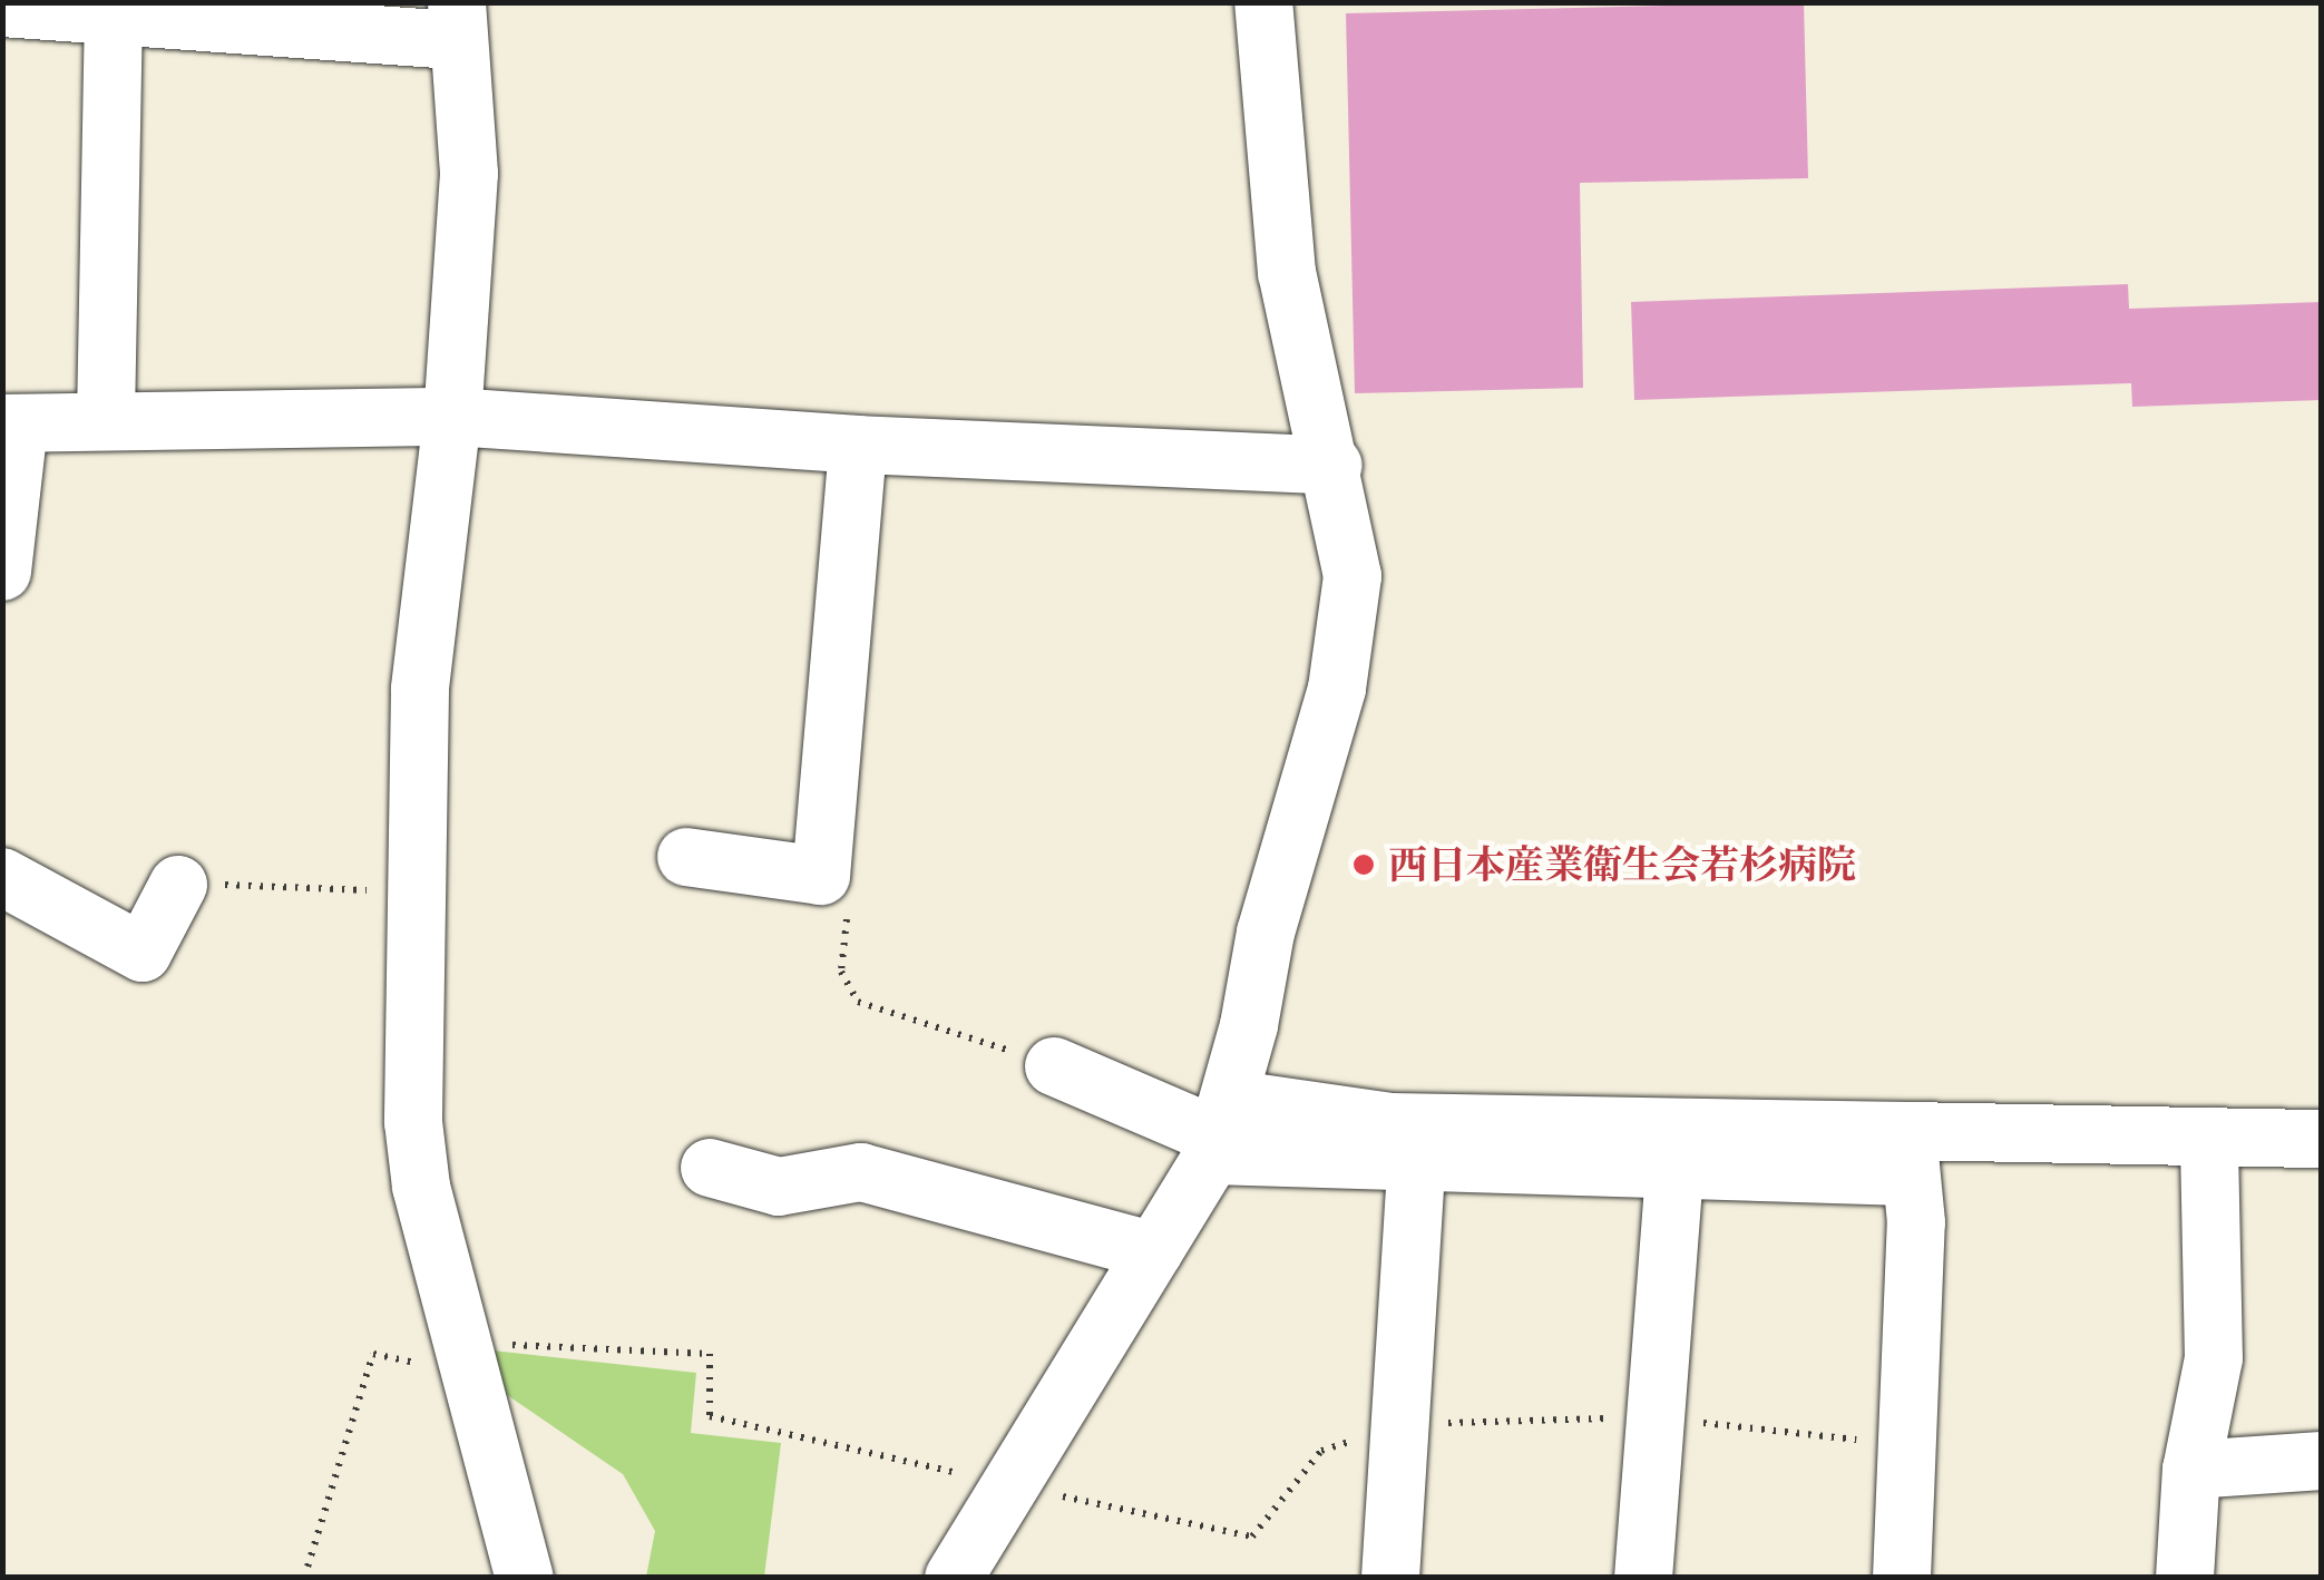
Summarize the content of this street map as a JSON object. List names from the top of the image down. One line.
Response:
{"places":["西日本産業衛生会若杉病院"]}
